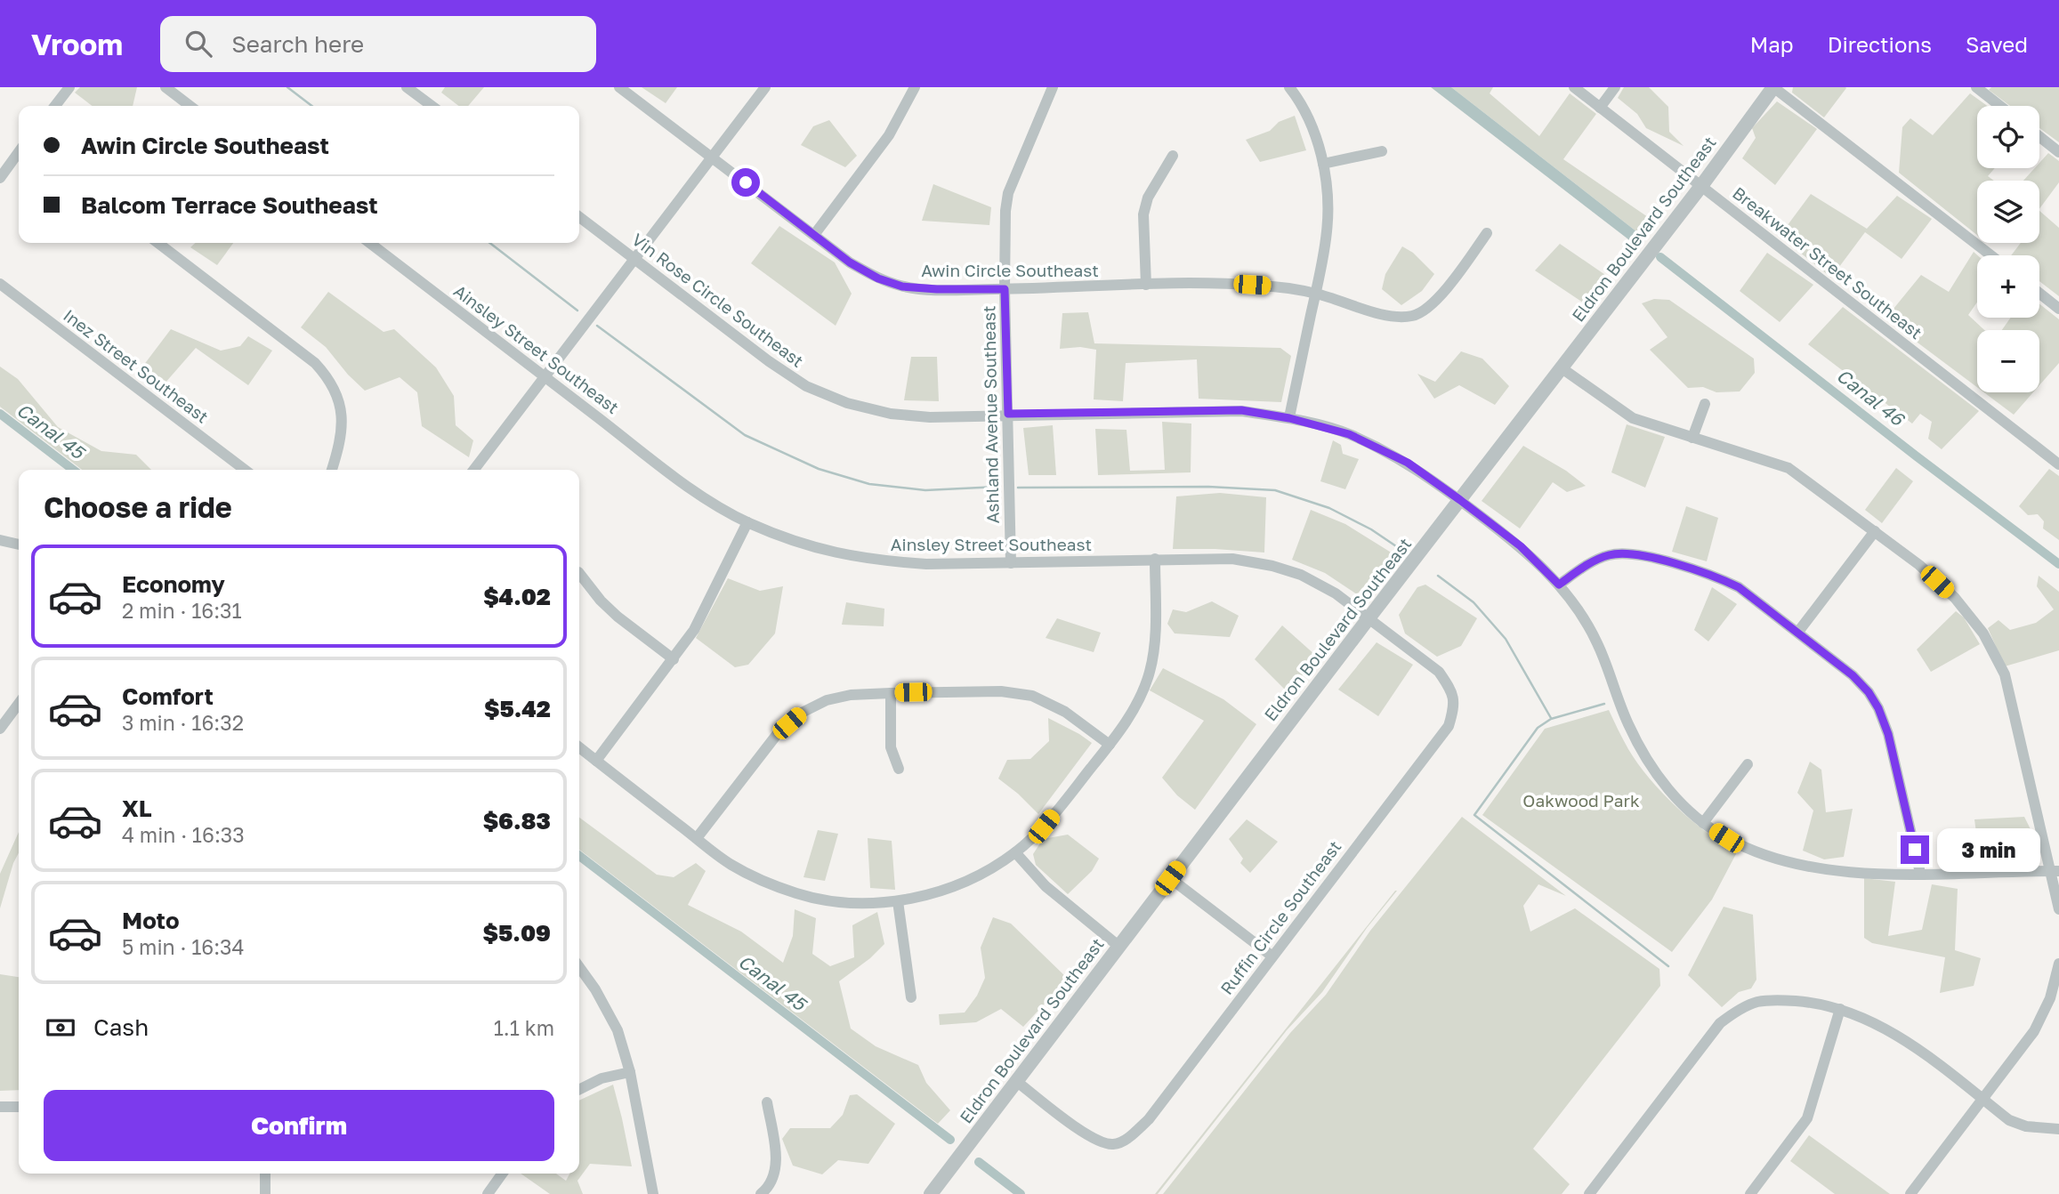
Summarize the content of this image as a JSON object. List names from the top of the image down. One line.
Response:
{"streets":{"street":["Eldron Boulevard Southeast","Breakwater Street Southeast","Awin Circle Southeast","Vin Rose Circle Southeast","Ainsley Street Southeast","Inez Street Southeast","Ashland Avenue Southeast","Ruffin Circle Southeast"]},"crossings":[["Eldron Boulevard Southeast","Breakwater Street Southeast"],["Eldron Boulevard Southeast","Vin Rose Circle Southeast"],["Eldron Boulevard Southeast","Ainsley Street Southeast"],["Eldron Boulevard Southeast","Ruffin Circle Southeast"],["Awin Circle Southeast","Ashland Avenue Southeast"],["Vin Rose Circle Southeast","Ashland Avenue Southeast"],["Ainsley Street Southeast","Ashland Avenue Southeast"],["Ainsley Street Southeast","Ruffin Circle Southeast"]],"water":["Canal 46","Canal 45"],"parks":["Oakwood Park"],"page":{"header":"Vroom","search":"Search here","nav":["Map","Directions","Saved"],"map_buttons":["+","−"],"banner":["Awin Circle Southeast","Balcom Terrace Southeast"],"heading":"Choose a ride","list":[{"name":"Economy","note":"2 min · 16:31","value":"$4.02"},{"name":"Comfort","note":"3 min · 16:32","value":"$5.42"},{"name":"XL","note":"4 min · 16:33","value":"$6.83"},{"name":"Moto","note":"5 min · 16:34","value":"$5.09"}],"bubble":"3 min","pay":["Cash","1.1 km"],"buttons":"Confirm"}}
